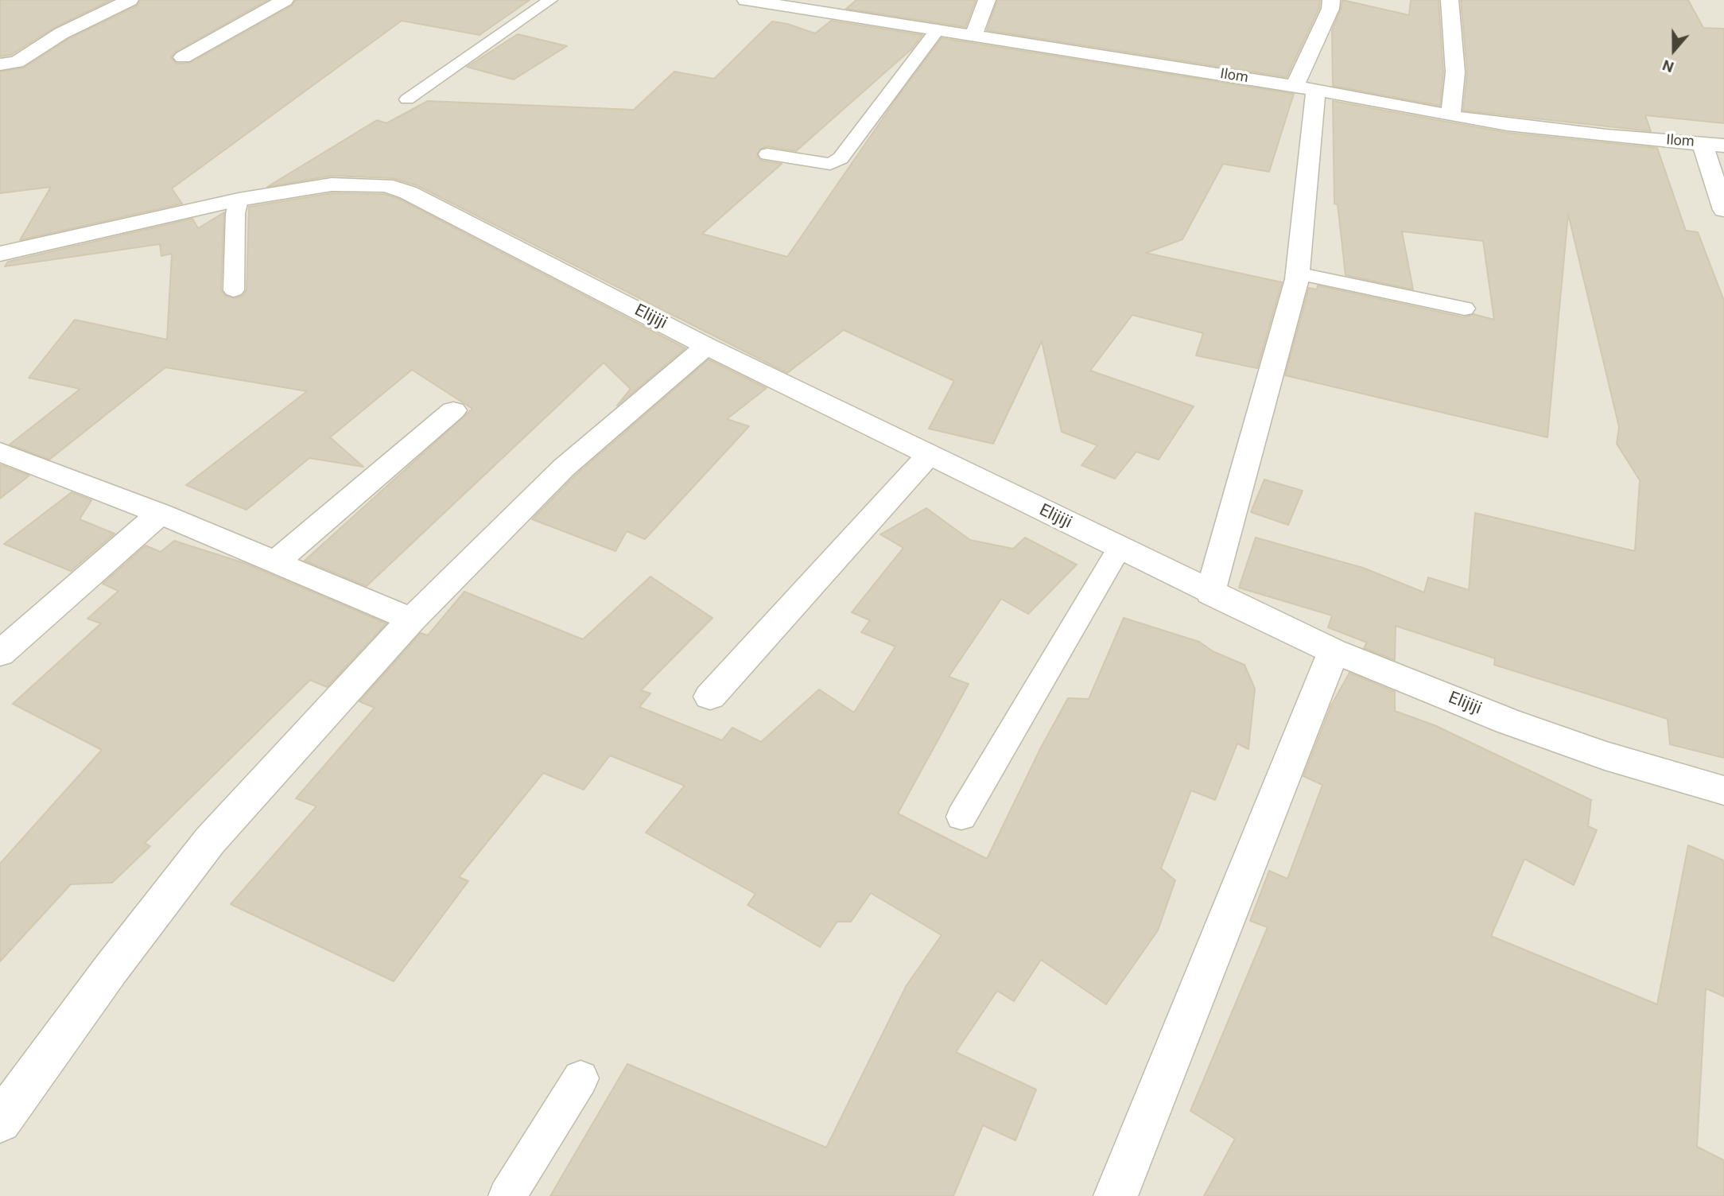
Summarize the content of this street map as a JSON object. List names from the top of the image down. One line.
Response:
{"streets":{"street":["Ilom","Elijiji"]},"north":"bottom"}
